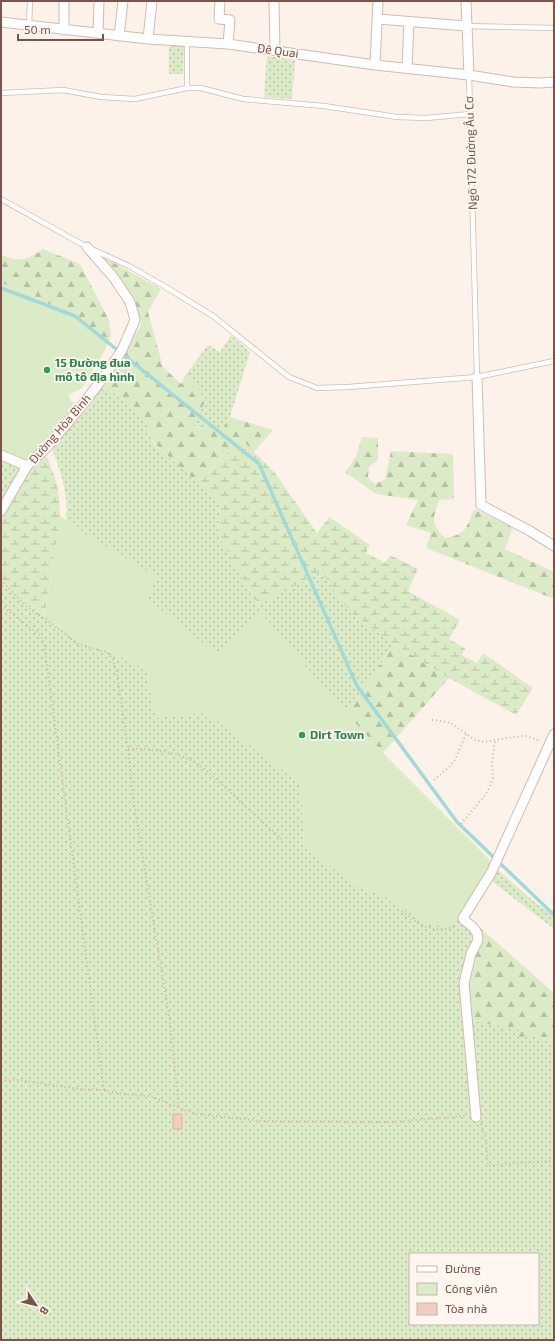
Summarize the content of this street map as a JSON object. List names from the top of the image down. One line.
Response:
{"streets":{"street":["Đê Quai","Đường Hòa Bình"],"lane":["Ngõ 172 Đường Âu Cơ"]},"crossings":[["Đê Quai","Ngõ 172 Đường Âu Cơ"]],"places":["15 Đường đua mô tô địa hình","Dirt Town"],"legend":["Đường","Công viên","Tòa nhà"],"scale_bar":"50 m","north":"bottom right"}
